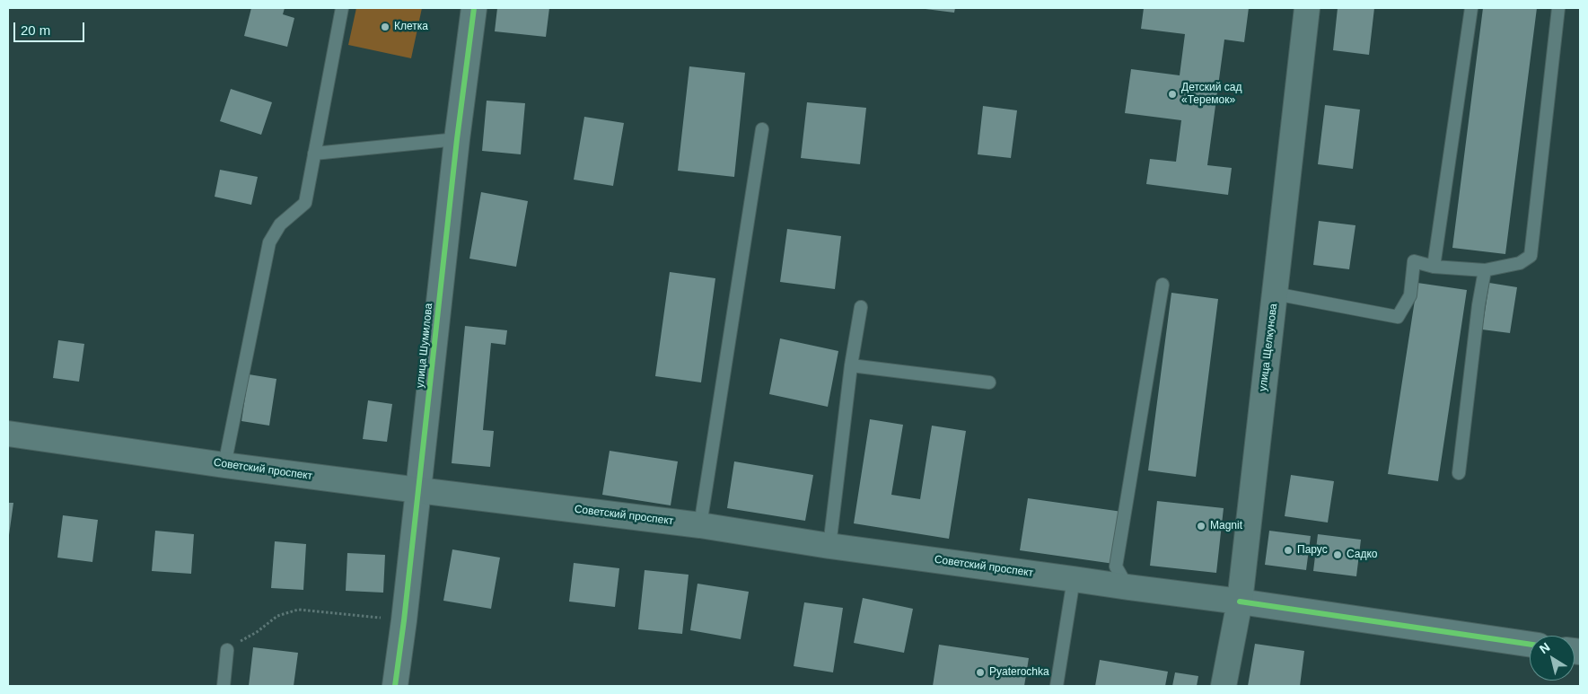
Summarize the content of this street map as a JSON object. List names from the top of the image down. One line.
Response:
{"streets":{"main road":["улица Щелкунова","Советский проспект"],"street":["улица Шумилова"]},"crossings":[["улица Шумилова","Советский проспект"],["улица Щелкунова","Советский проспект"]],"places":["Клетка","Детский сад «Теремок»","Magnit","Парус","Садко","Pyaterochka"],"scale_bar":"20 m","north":"top left"}
